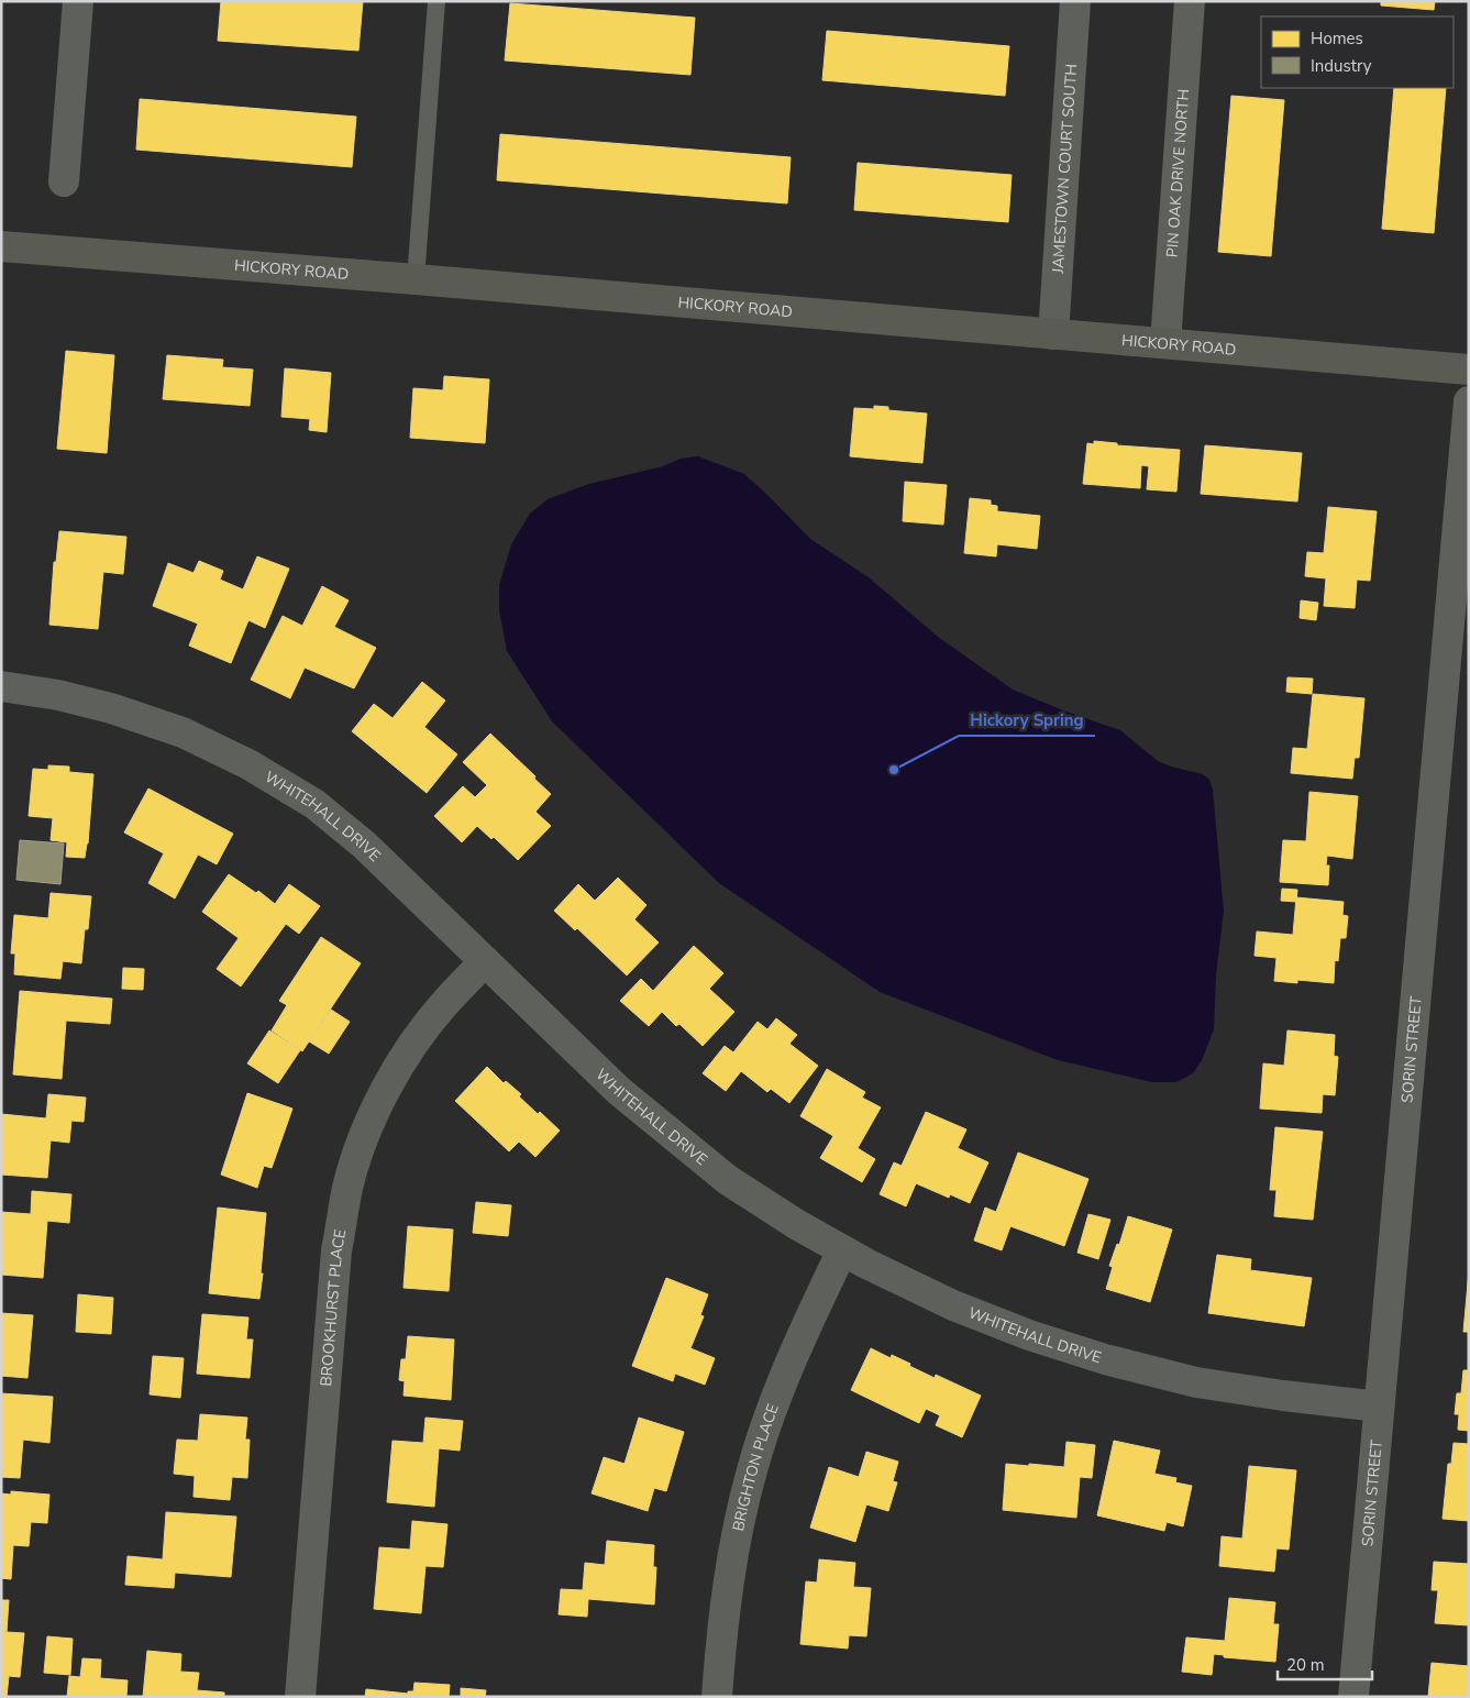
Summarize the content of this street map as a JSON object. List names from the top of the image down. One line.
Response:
{"streets":{"street":["JAMESTOWN COURT SOUTH","PIN OAK DRIVE NORTH","HICKORY ROAD","WHITEHALL DRIVE","SORIN STREET","BROOKHURST PLACE","BRIGHTON PLACE"]},"crossings":[["JAMESTOWN COURT SOUTH","HICKORY ROAD"],["PIN OAK DRIVE NORTH","HICKORY ROAD"],["WHITEHALL DRIVE","SORIN STREET"],["WHITEHALL DRIVE","BROOKHURST PLACE"],["WHITEHALL DRIVE","BRIGHTON PLACE"]],"places":["Hickory Spring"],"legend":["Homes","Industry"],"scale_bar":"20 m"}
